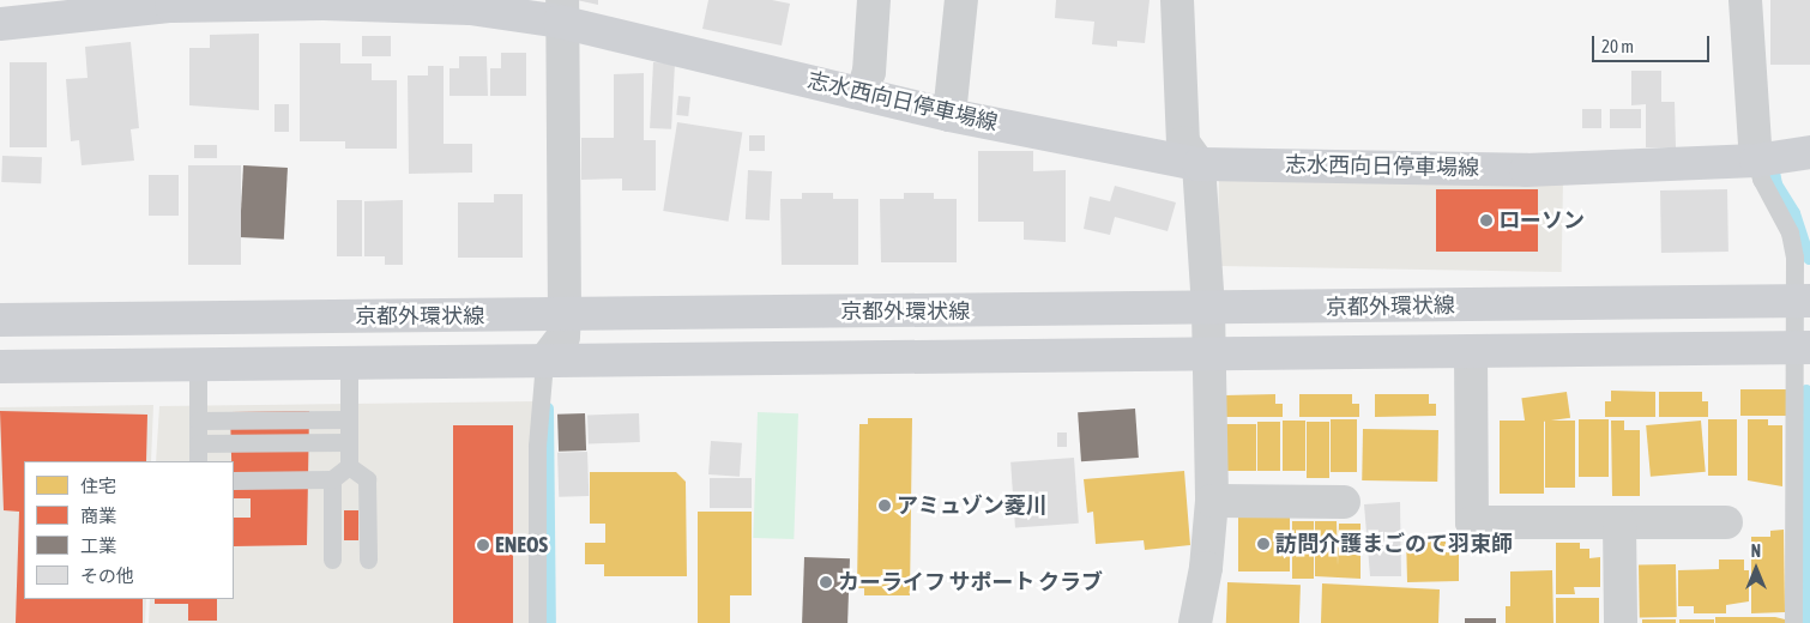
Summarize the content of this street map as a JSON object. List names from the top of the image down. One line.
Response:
{"streets":{"street":["志水西向日停車場線","京都外環状線"]},"places":["ローソン","アミュゾン菱川","訪問介護まごのて羽束師","ENEOS","カーライフ サポート クラブ"],"legend":["住宅","商業","工業","その他"],"scale_bar":"20 m","north":"top"}
